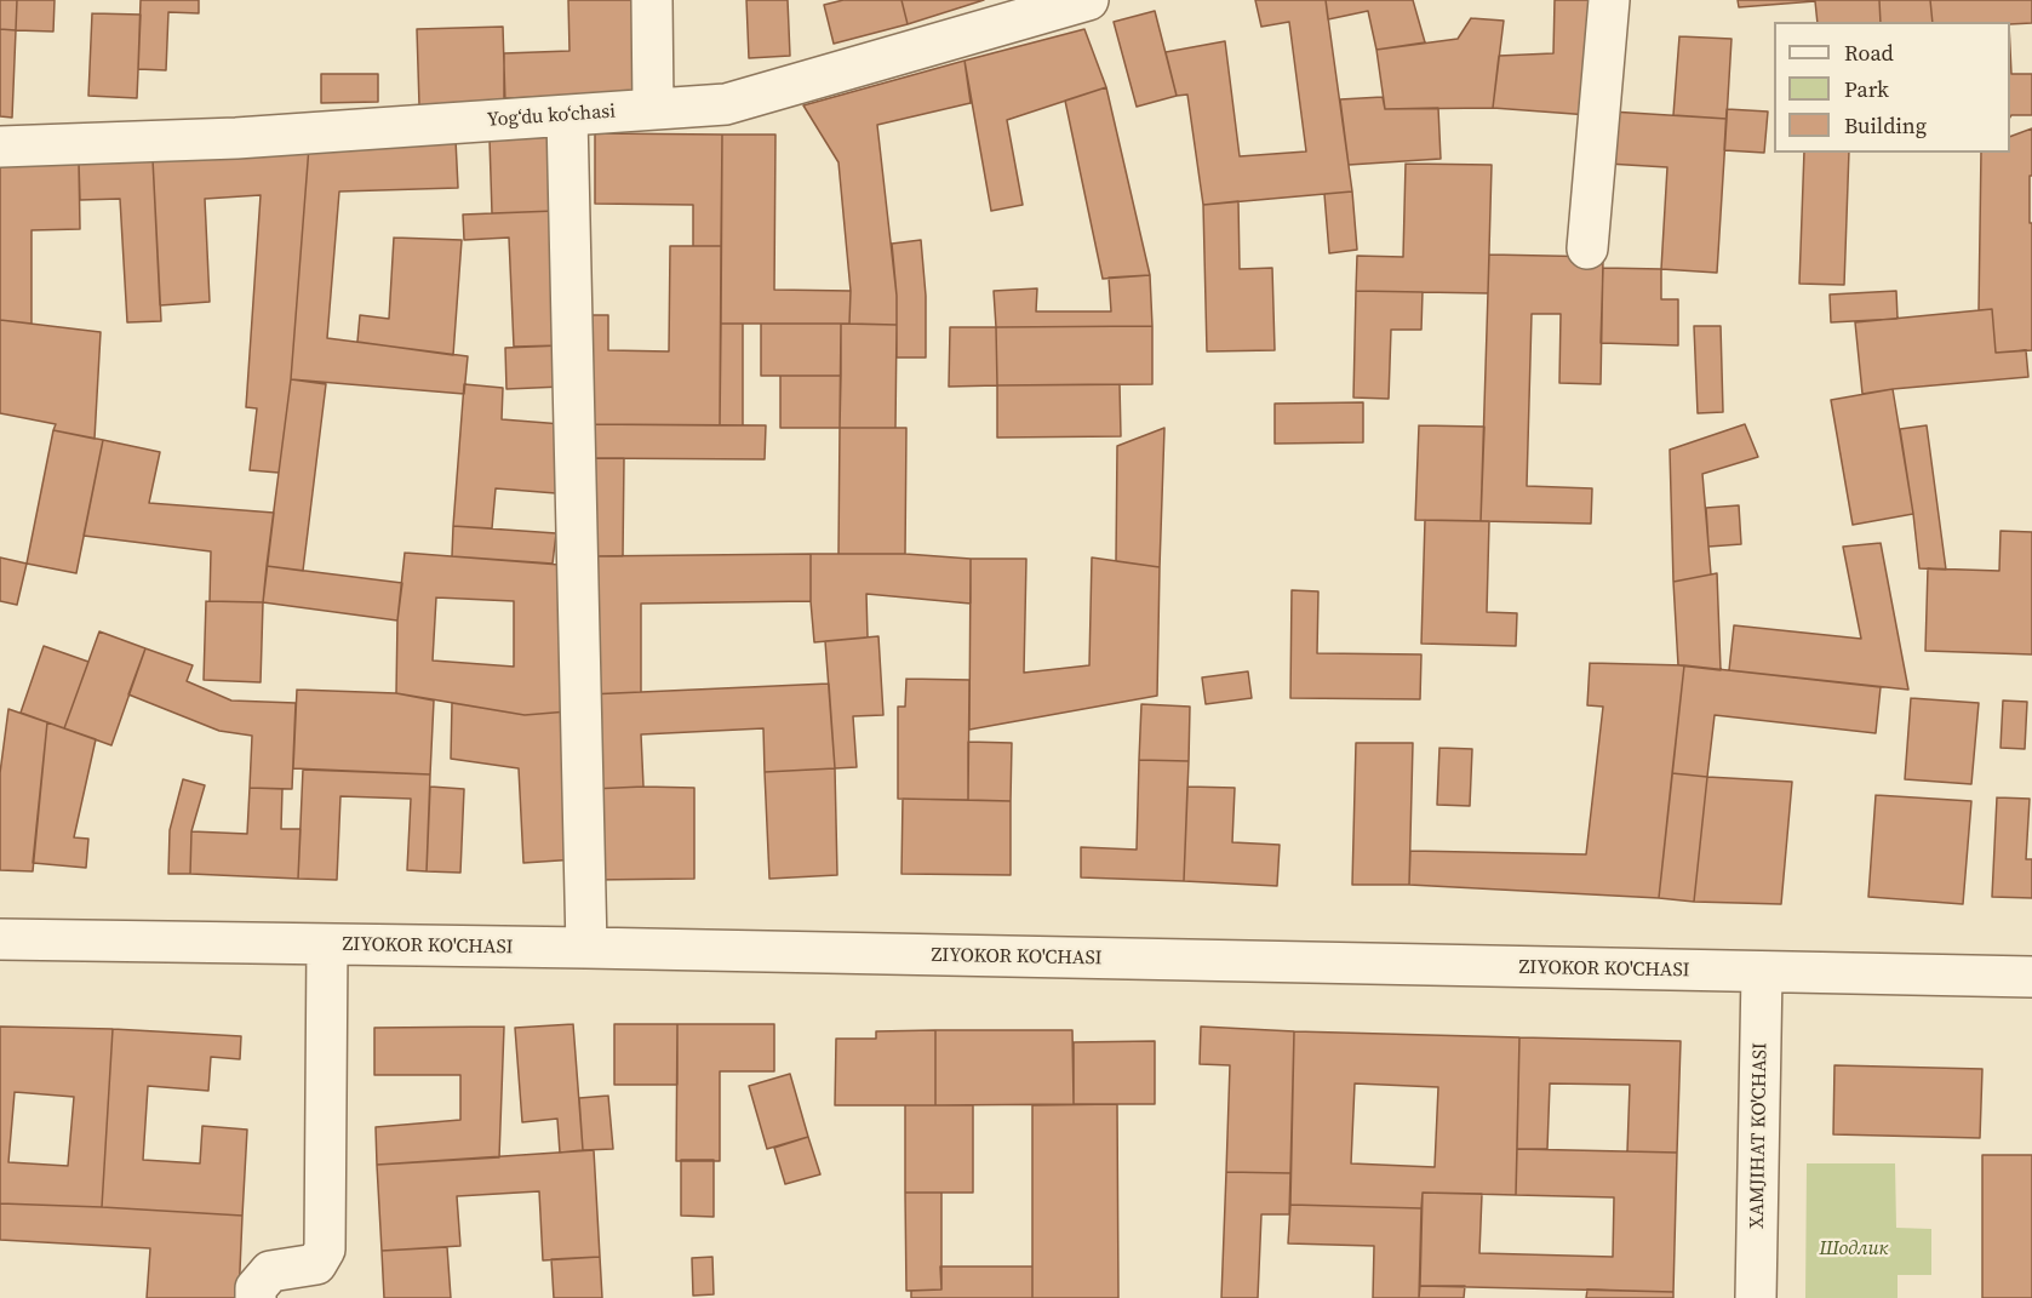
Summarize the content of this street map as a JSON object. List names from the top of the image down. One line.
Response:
{"streets":{"street":["Yogʻdu koʻchasi","ZIYOKOR KO'CHASI","XAMJIHAT KO'CHASI"]},"crossings":[["ZIYOKOR KO'CHASI","XAMJIHAT KO'CHASI"]],"parks":["Шодлик"],"legend":["Road","Park","Building"]}
